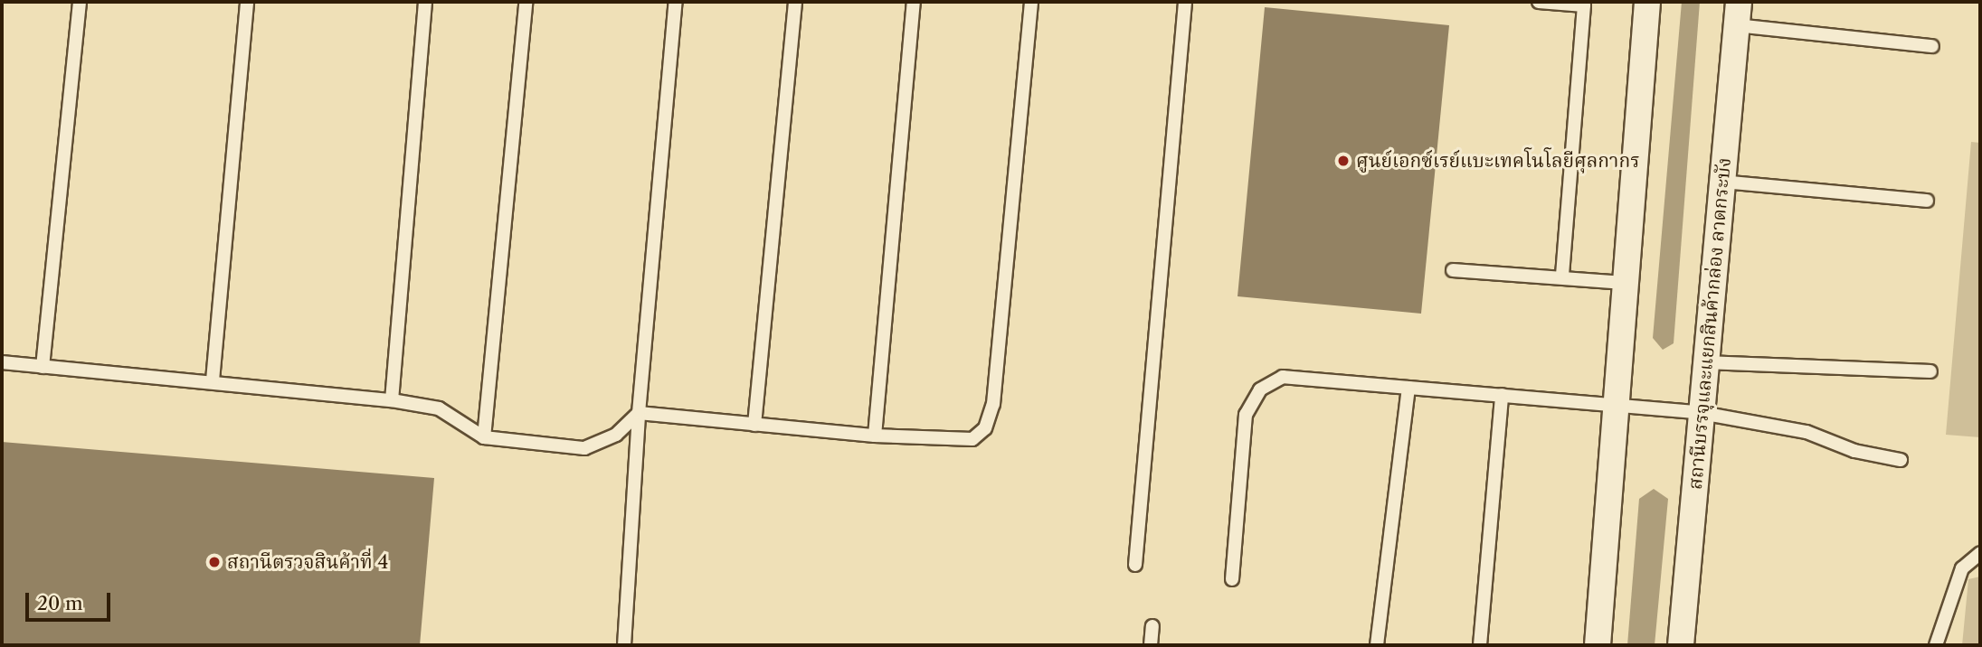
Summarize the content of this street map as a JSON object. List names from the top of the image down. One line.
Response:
{"streets":{"street":["สถานีบรรจุและแยกสินค้ากล่อง ลาดกระบัง"]},"places":["ศูนย์เอกซ์เรย์แบะเทคโนโลยีศุลกากร","สถานีตรวจสินค้าที่ 4"],"scale_bar":"20 m"}
